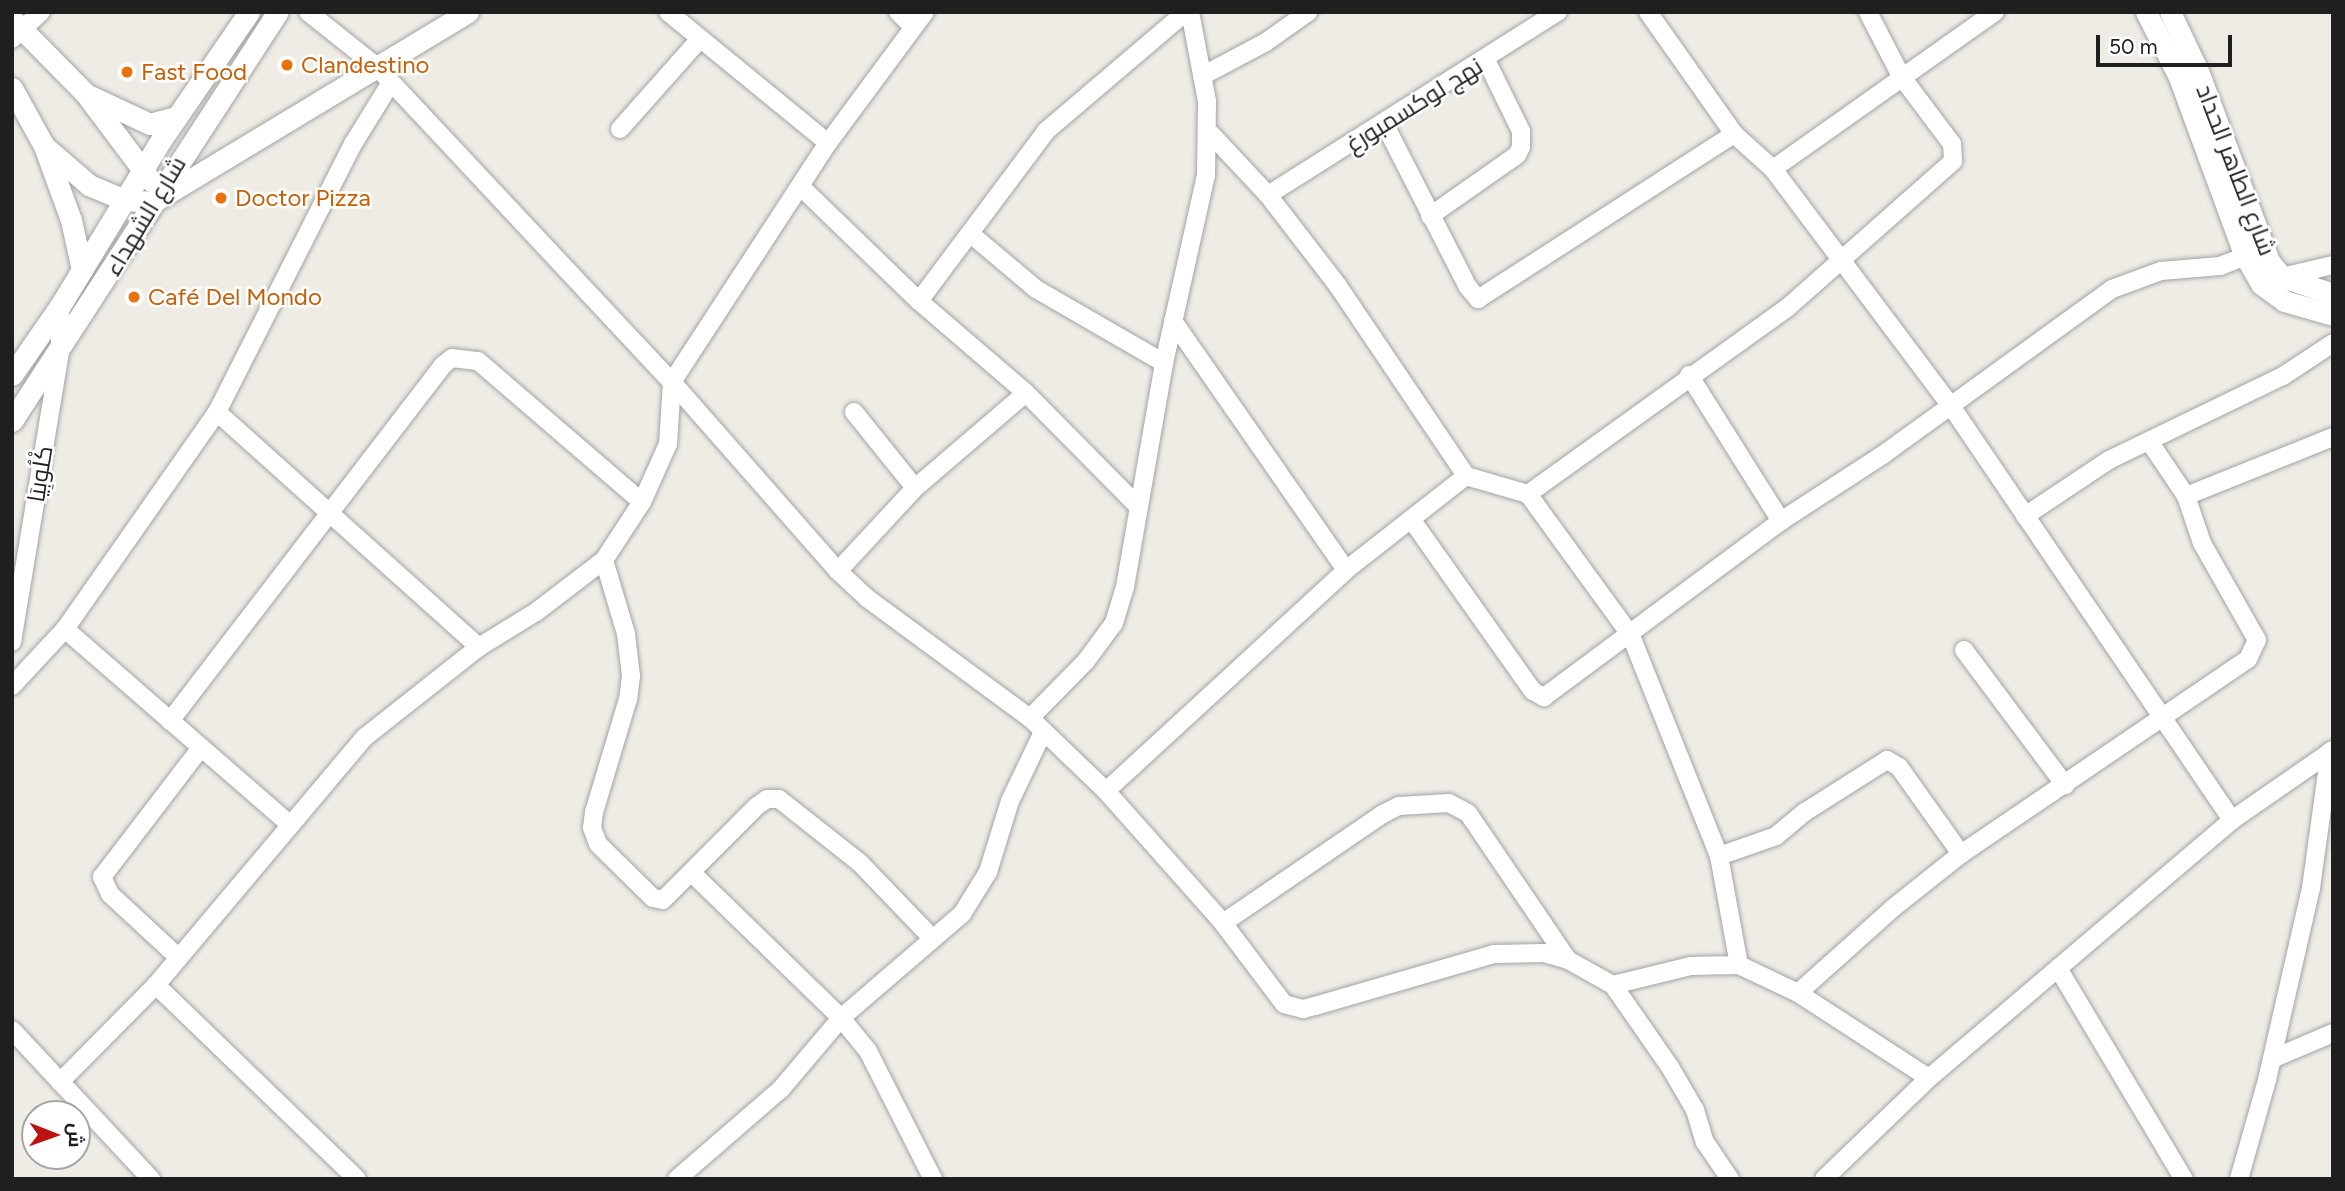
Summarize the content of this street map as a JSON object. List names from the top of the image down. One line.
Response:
{"streets":{"street":["نهج لوكسمبورغ","شارع الطاهر الحداد","شارع الشهداء","كْلُوبِيَا"]},"crossings":[["شارع الشهداء","كْلُوبِيَا"]],"places":["Clandestino","Fast Food","Doctor Pizza","Café Del Mondo"],"scale_bar":"50 m","north":"right"}
